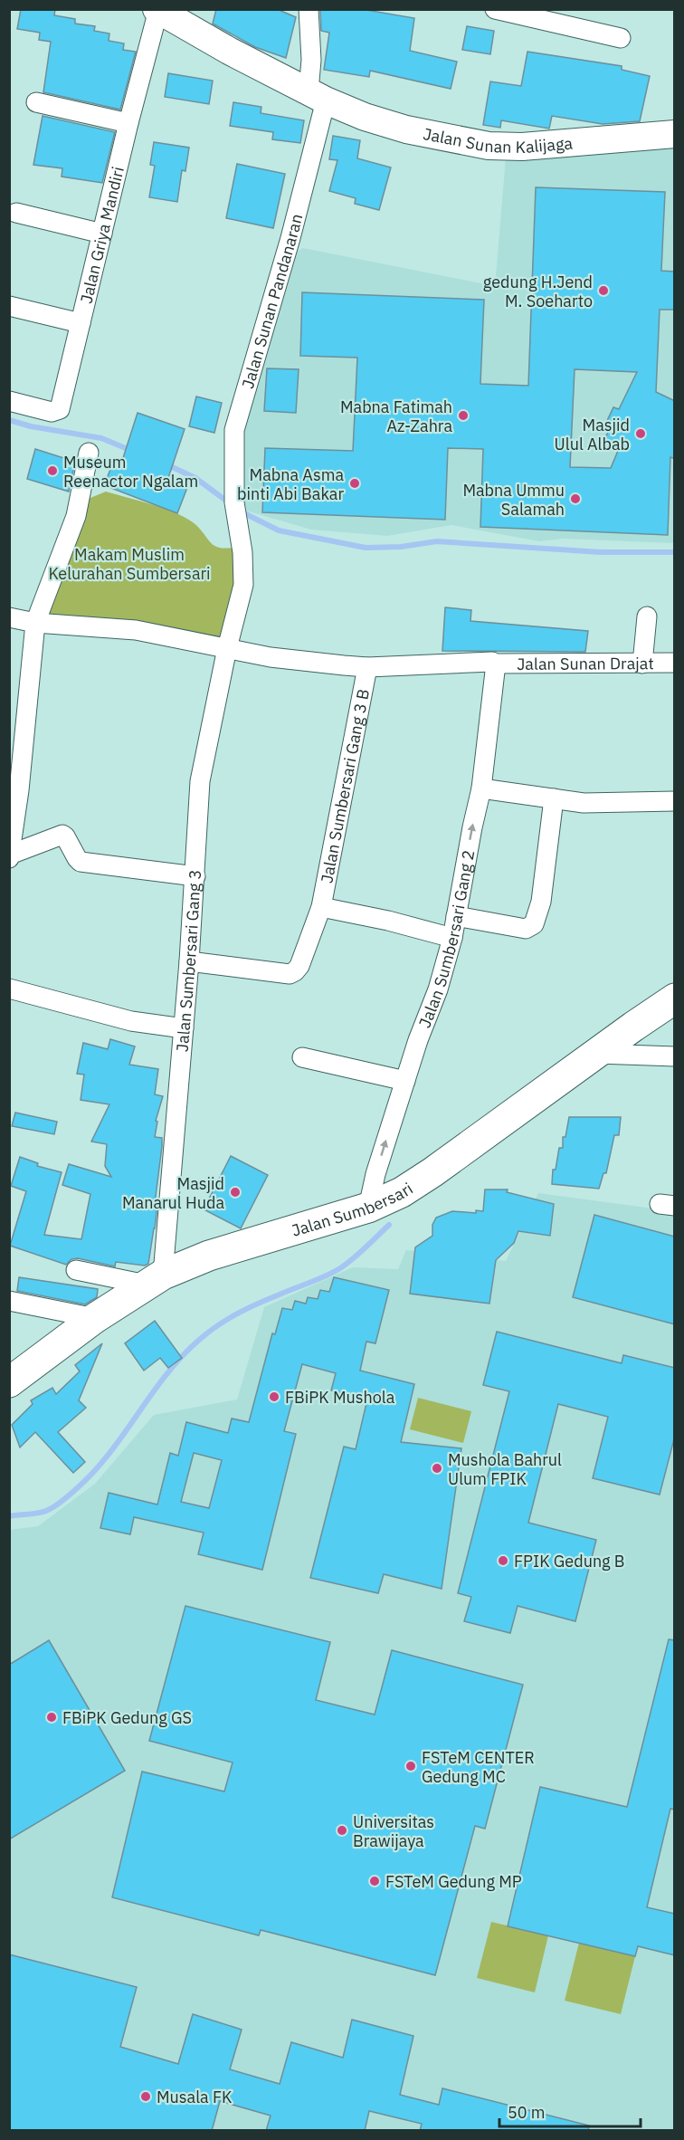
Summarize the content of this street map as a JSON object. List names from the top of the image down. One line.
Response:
{"streets":{"main road":["Jalan Sunan Kalijaga","Jalan Sumbersari"],"street":["Jalan Griya Mandiri","Jalan Sunan Pandanaran","Jalan Sunan Drajat","Jalan Sumbersari Gang 3 B","Jalan Sumbersari Gang 2","Jalan Sumbersari Gang 3"]},"crossings":[["Jalan Sunan Kalijaga","Jalan Griya Mandiri"],["Jalan Sunan Kalijaga","Jalan Sunan Pandanaran"],["Jalan Sunan Pandanaran","Jalan Sumbersari Gang 3"],["Jalan Sunan Drajat","Jalan Sumbersari Gang 2"],["Jalan Sumbersari Gang 3 B","Jalan Sumbersari Gang 3"],["Jalan Sumbersari Gang 2","Jalan Sumbersari"],["Jalan Sumbersari Gang 3","Jalan Sumbersari"]],"one_way":["Jalan Sumbersari Gang 2"],"parks":["Makam Muslim Kelurahan Sumbersari"],"places":["gedung H.Jend M. Soeharto","Mabna Fatimah Az-Zahra","Masjid Ulul Albab","Museum Reenactor Ngalam","Mabna Asma binti Abi Bakar","Mabna Ummu Salamah","Masjid Manarul Huda","FBiPK Mushola","Mushola Bahrul Ulum FPIK","FPIK Gedung B","FBiPK Gedung GS","FSTeM CENTER Gedung MC","Universitas Brawijaya","FSTeM Gedung MP","Musala FK"],"scale_bar":"50 m"}
